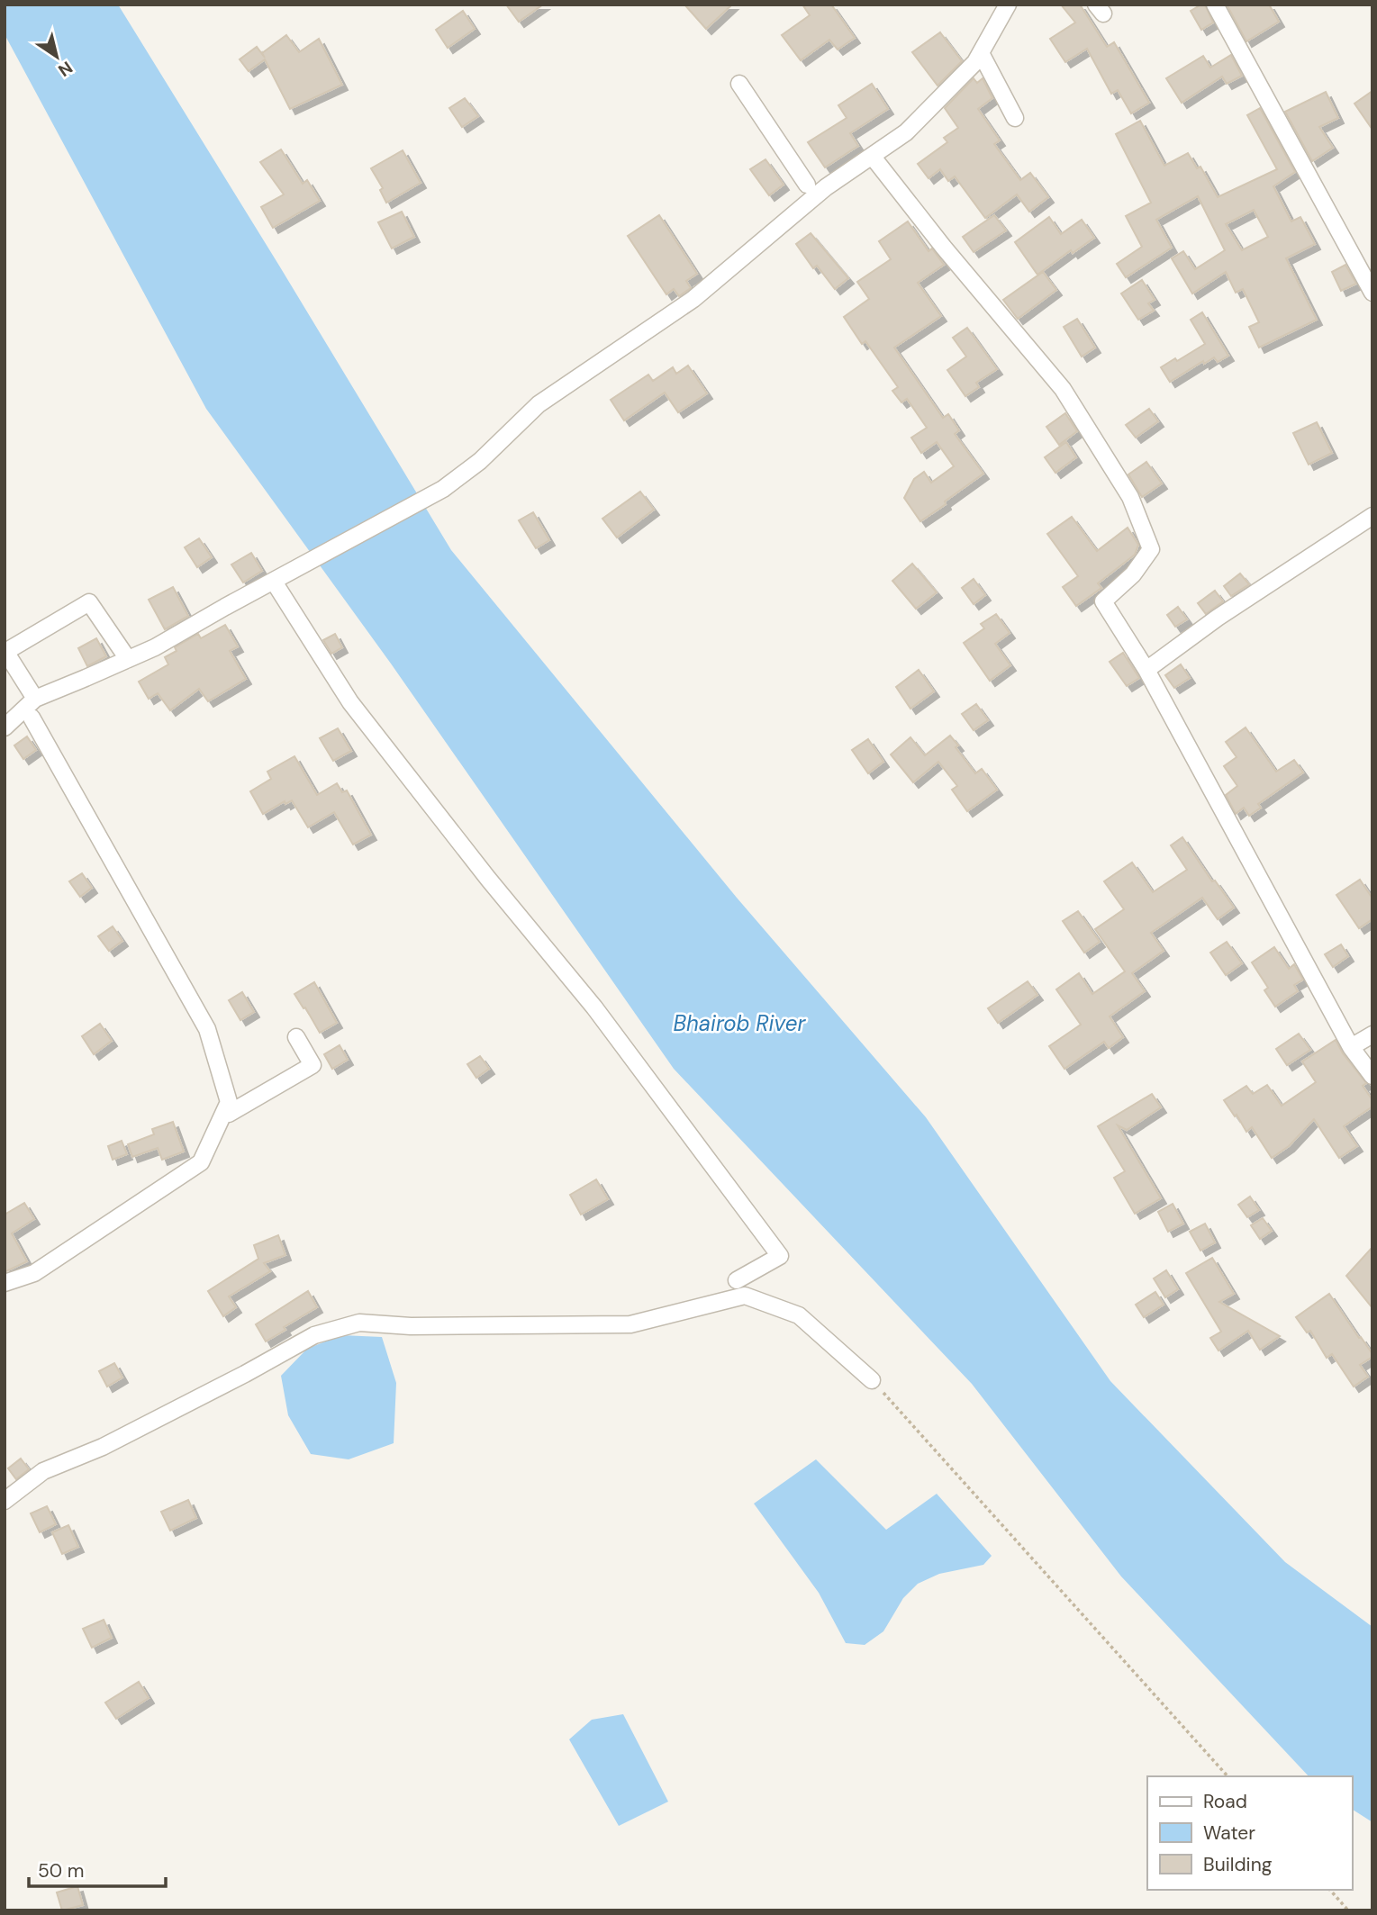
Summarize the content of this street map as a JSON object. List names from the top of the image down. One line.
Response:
{"water":["Bhairob River"],"legend":["Road","Water","Building"],"scale_bar":"50 m","north":"bottom right"}
